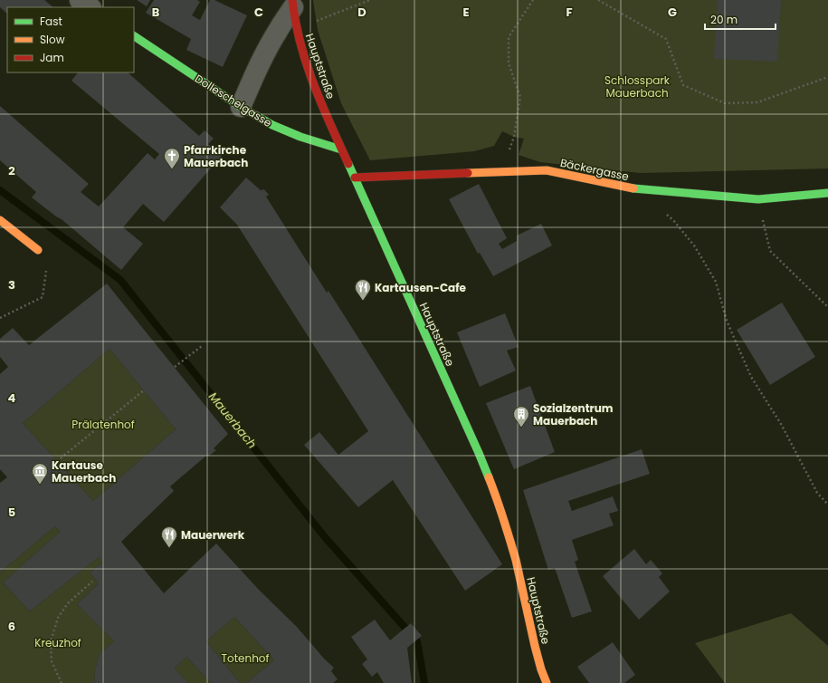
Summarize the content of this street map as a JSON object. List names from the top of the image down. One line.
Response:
{"streets":{"street":["Hauptstraße","Dolleschelgasse","Bäckergasse"]},"crossings":[["Hauptstraße","Dolleschelgasse"],["Hauptstraße","Bäckergasse"]],"water":["Mauerbach"],"parks":["Schlosspark Mauerbach","Prälatenhof","Kreuzhof","Totenhof"],"places":{"church":["Pfarrkirche Mauerbach"],"restaurant":["Kartausen-Cafe","Mauerwerk"],"building":["Sozialzentrum Mauerbach"],"museum":["Kartause Mauerbach"]},"legend":["Fast","Slow","Jam"],"scale_bar":"20 m","grid":{"columns":["B","C","D","E","F","G"],"rows":["2","3","4","5","6"]}}
